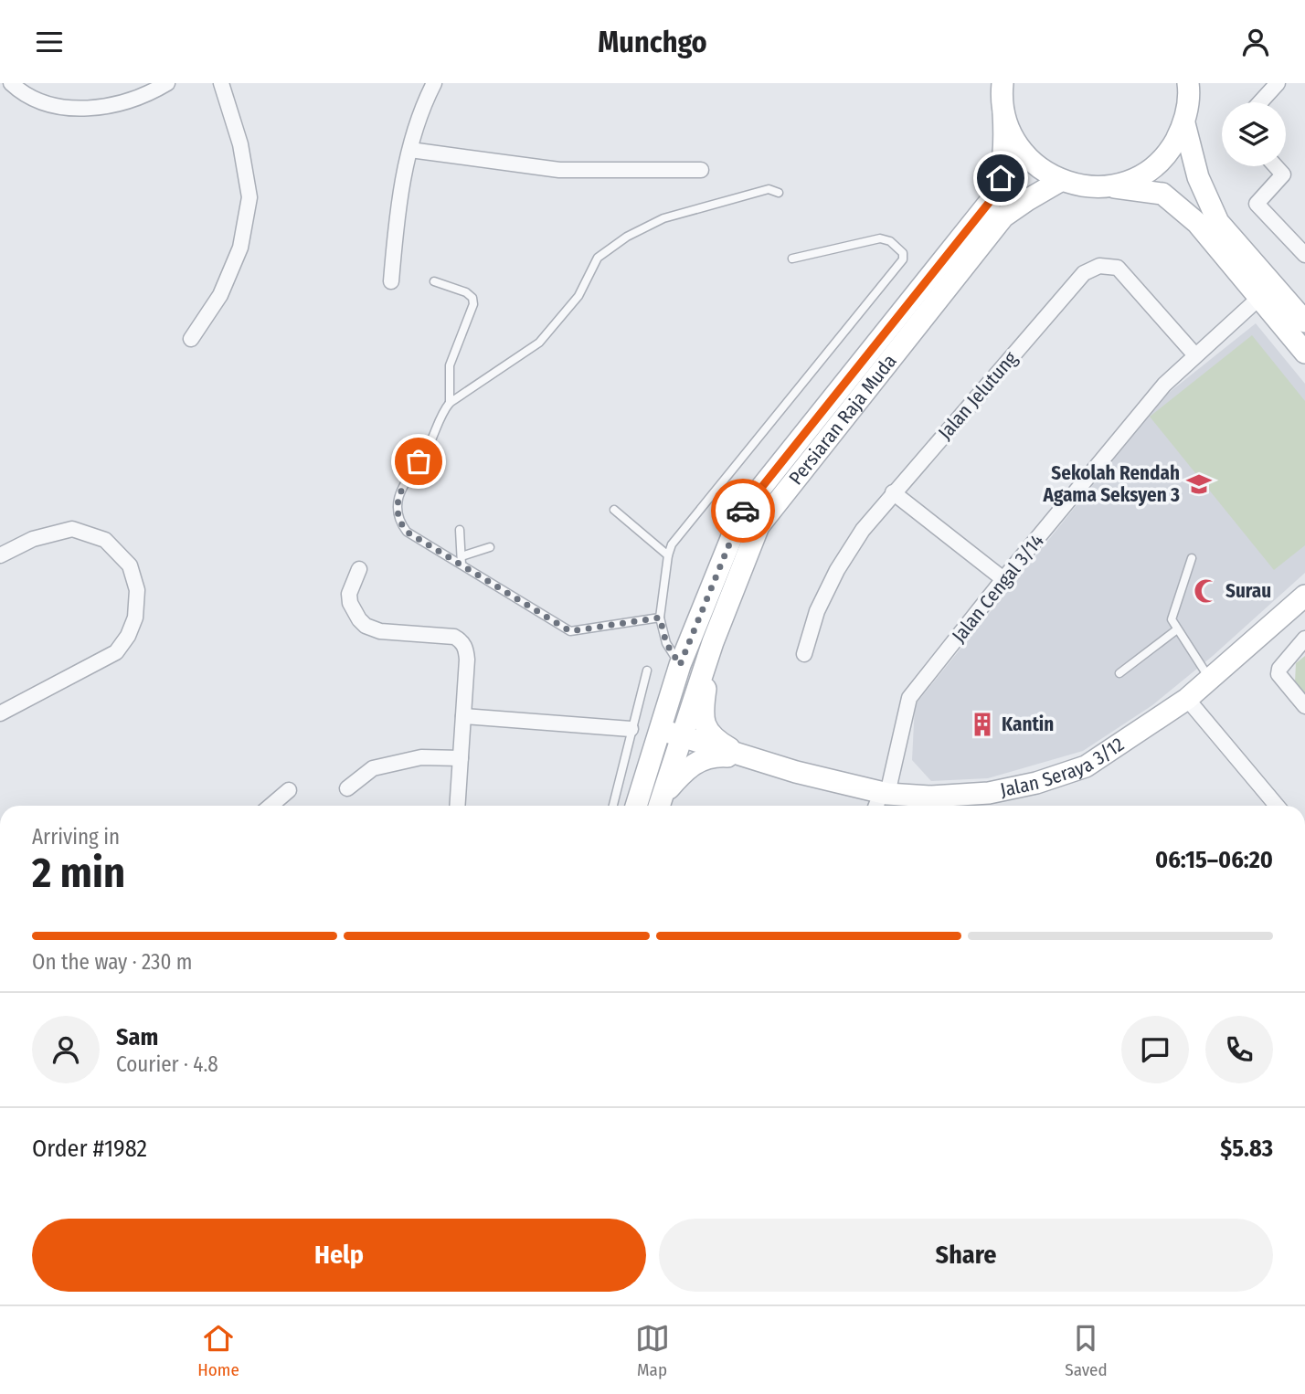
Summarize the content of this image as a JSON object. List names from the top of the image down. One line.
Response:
{"streets":{"main road":["Persiaran Raja Muda","Jalan Seraya 3/12"],"street":["Jalan Jelutung","Jalan Cengal 3/14"]},"crossings":[["Jalan Jelutung","Jalan Cengal 3/14"],["Persiaran Raja Muda","Jalan Seraya 3/12"],["Jalan Cengal 3/14","Jalan Seraya 3/12"]],"places":{"school or university":["Sekolah Rendah Agama Seksyen 3"],"mosque":["Surau"],"building":["Kantin"]},"page":{"header":"Munchgo","heading":["2 min","Arriving in","06:15–06:20"],"panel":["Sam","Courier · 4.8","Order #1982","$5.83"],"bar":"On the way · 230 m","buttons":["Help","Share"],"tabs":["Home","Map","Saved"]}}
